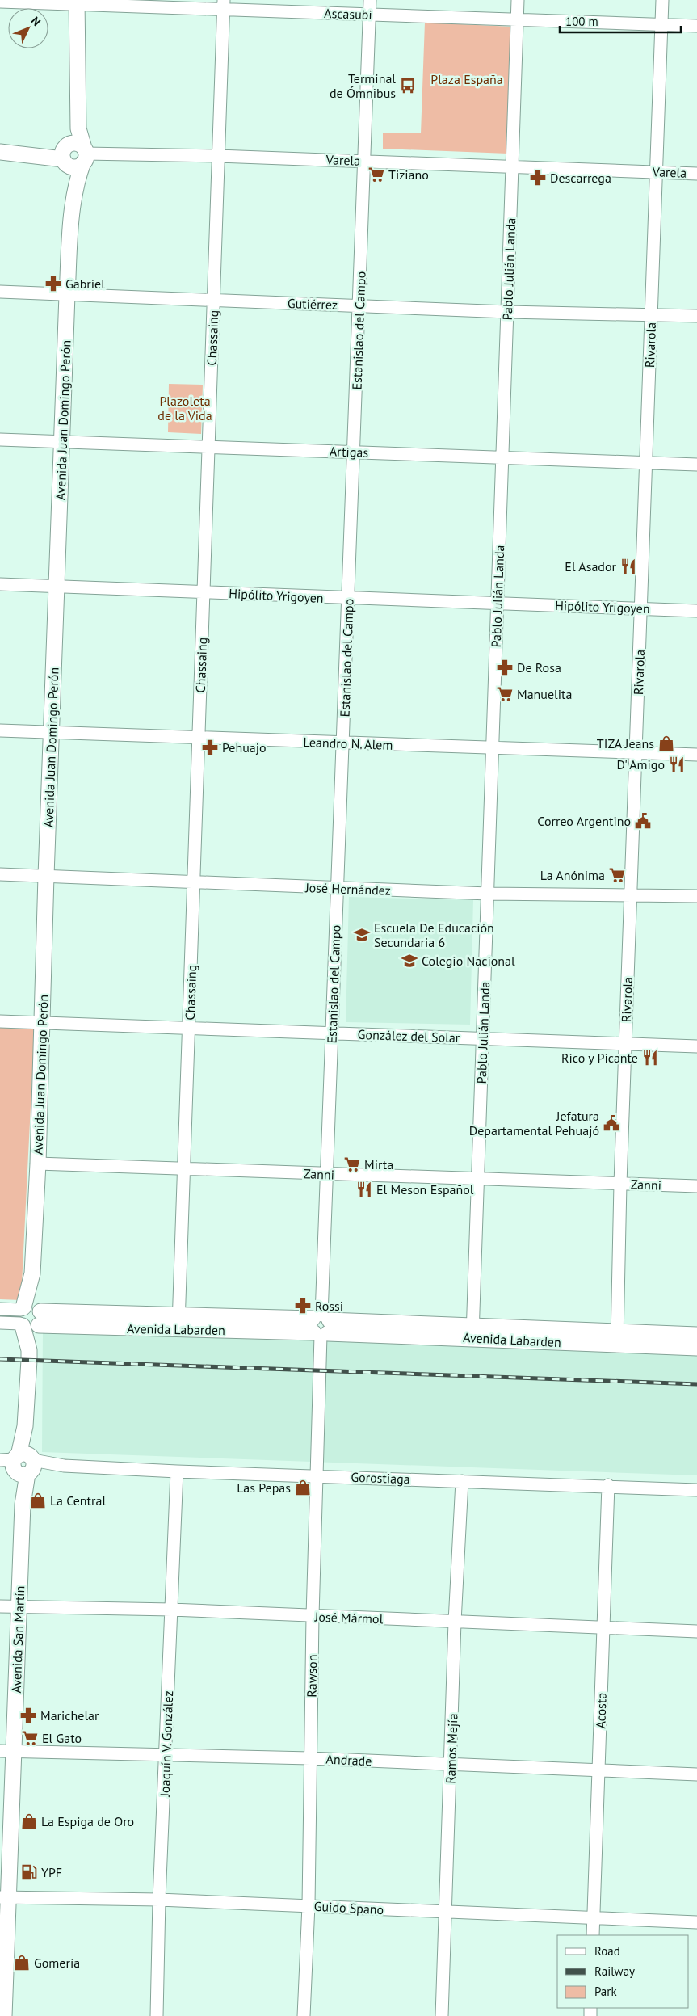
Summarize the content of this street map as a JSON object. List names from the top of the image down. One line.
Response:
{"streets":{"main road":["Avenida Juan Domingo Perón","Avenida Labarden","Avenida San Martín"],"street":["Ascasubi","Varela","Pablo Julián Landa","Gutiérrez","Estanislao del Campo","Chassaing","Rivarola","Artigas","Hipólito Yrigoyen","Leandro N. Alem","José Hernández","González del Solar","Zanni","Gorostiaga","José Mármol","Rawson","Acosta","Joaquín V. González","Ramos Mejía","Andrade","Guido Spano"]},"crossings":[["Ascasubi","Pablo Julián Landa"],["Ascasubi","Estanislao del Campo"],["Ascasubi","Chassaing"],["Ascasubi","Rivarola"],["Ascasubi","Avenida Juan Domingo Perón"],["Varela","Pablo Julián Landa"],["Varela","Estanislao del Campo"],["Varela","Chassaing"],["Varela","Rivarola"],["Varela","Avenida Juan Domingo Perón"],["Pablo Julián Landa","Gutiérrez"],["Pablo Julián Landa","Artigas"],["Pablo Julián Landa","Hipólito Yrigoyen"],["Pablo Julián Landa","Leandro N. Alem"],["Pablo Julián Landa","José Hernández"],["Pablo Julián Landa","González del Solar"],["Pablo Julián Landa","Zanni"],["Pablo Julián Landa","Avenida Labarden"],["Gutiérrez","Estanislao del Campo"],["Gutiérrez","Chassaing"],["Gutiérrez","Rivarola"],["Gutiérrez","Avenida Juan Domingo Perón"],["Estanislao del Campo","Artigas"],["Estanislao del Campo","Hipólito Yrigoyen"],["Estanislao del Campo","Leandro N. Alem"],["Estanislao del Campo","José Hernández"],["Estanislao del Campo","González del Solar"],["Estanislao del Campo","Zanni"],["Estanislao del Campo","Avenida Labarden"],["Estanislao del Campo","Rawson"],["Chassaing","Artigas"],["Chassaing","Hipólito Yrigoyen"],["Chassaing","Leandro N. Alem"],["Chassaing","José Hernández"],["Chassaing","González del Solar"],["Chassaing","Zanni"],["Chassaing","Avenida Labarden"],["Rivarola","Artigas"],["Rivarola","Hipólito Yrigoyen"],["Rivarola","Leandro N. Alem"],["Rivarola","José Hernández"],["Rivarola","González del Solar"],["Rivarola","Zanni"],["Rivarola","Avenida Labarden"],["Avenida Juan Domingo Perón","Artigas"],["Avenida Juan Domingo Perón","Hipólito Yrigoyen"],["Avenida Juan Domingo Perón","Leandro N. Alem"],["Avenida Juan Domingo Perón","José Hernández"],["Avenida Juan Domingo Perón","González del Solar"],["Avenida Juan Domingo Perón","Zanni"],["Avenida Juan Domingo Perón","Avenida Labarden"],["Avenida Juan Domingo Perón","Avenida San Martín"],["Avenida Labarden","Avenida San Martín"],["Avenida Labarden","Rawson"],["Gorostiaga","Avenida San Martín"],["Gorostiaga","Rawson"],["Gorostiaga","Acosta"],["Gorostiaga","Joaquín V. González"],["Gorostiaga","Ramos Mejía"],["José Mármol","Avenida San Martín"],["José Mármol","Rawson"],["José Mármol","Acosta"],["José Mármol","Joaquín V. González"],["José Mármol","Ramos Mejía"],["Avenida San Martín","Andrade"],["Avenida San Martín","Guido Spano"],["Rawson","Andrade"],["Rawson","Guido Spano"],["Acosta","Andrade"],["Acosta","Guido Spano"],["Joaquín V. González","Andrade"],["Joaquín V. González","Guido Spano"],["Ramos Mejía","Andrade"],["Ramos Mejía","Guido Spano"]],"parks":["Plaza España","Plazoleta de la Vida"],"places":{"bus stop":["Terminal de Ómnibus"],"supermarket":["Tiziano","Manuelita","La Anónima","Mirta","El Gato"],"pharmacy":["Descarrega","Gabriel","De Rosa","Pehuajo","Rossi","Marichelar"],"restaurant":["El Asador","D' Amigo","Rico y Picante","El Meson Español"],"shop":["TIZA Jeans","Las Pepas","La Central","La Espiga de Oro","Gomería"],"public building":["Correo Argentino","Jefatura Departamental Pehuajó"],"school or university":["Escuela De Educación Secundaria 6","Colegio Nacional"],"fuel station":["YPF"]},"legend":["Road","Railway","Park"],"scale_bar":"100 m","north":"top right"}
